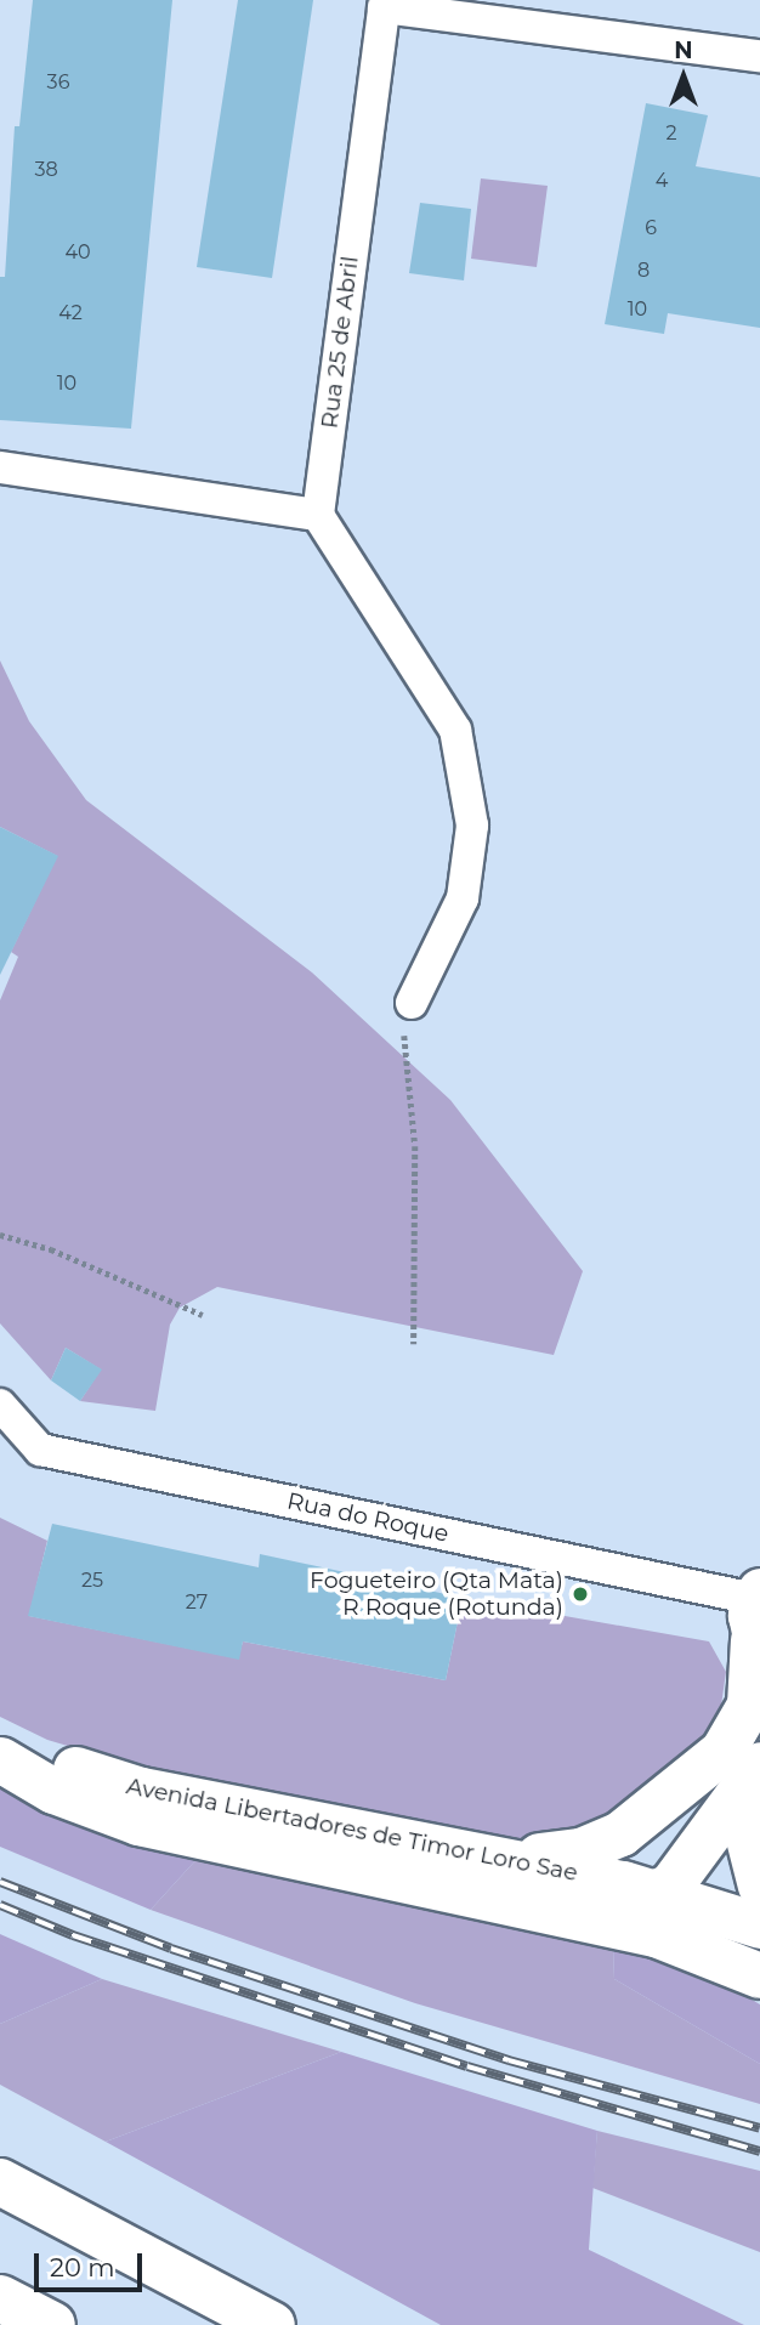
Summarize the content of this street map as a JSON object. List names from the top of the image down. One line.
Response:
{"streets":{"main road":["Avenida Libertadores de Timor Loro Sae"],"street":["Rua 25 de Abril","Rua do Roque"]},"places":["Fogueteiro (Qta Mata) R Roque (Rotunda)"],"house_numbers":["36","2","38","4","6","40","8","10","42","10","25","27"],"scale_bar":"20 m","north":"top"}
